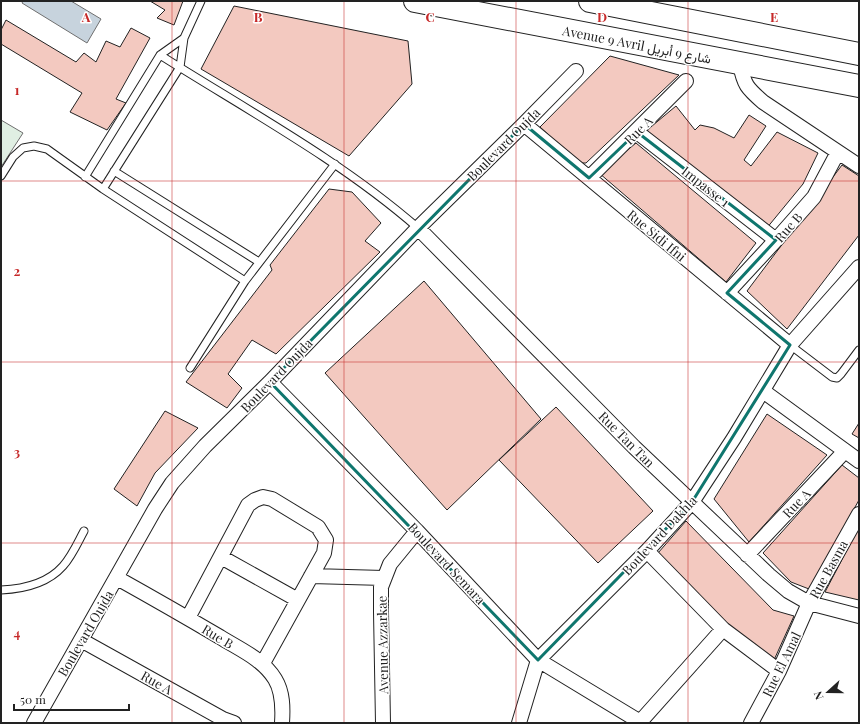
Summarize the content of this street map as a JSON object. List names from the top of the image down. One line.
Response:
{"streets":{"highway":["Avenue 9 Avril شارع 9 أبريل"],"street":["Rue A","Boulevard Oujda","Impasse 1","Rue B","Rue Sidi Ifni","Rue Tan Tan","Boulevard Dakhla","Boulevard Semara","Rue Basma","Avenue Azzarkae","Rue El Amal"]},"crossings":[["Rue A","Boulevard Oujda"],["Rue A","Impasse 1"],["Rue A","Rue Sidi Ifni"],["Rue A","Rue Tan Tan"],["Boulevard Oujda","Rue B"],["Boulevard Oujda","Rue Sidi Ifni"],["Boulevard Oujda","Rue Tan Tan"],["Boulevard Oujda","Boulevard Semara"],["Impasse 1","Rue B"],["Rue B","Rue Sidi Ifni"],["Rue Sidi Ifni","Boulevard Dakhla"],["Rue Tan Tan","Boulevard Dakhla"],["Rue Tan Tan","Rue Basma"],["Rue Tan Tan","Rue El Amal"],["Boulevard Dakhla","Boulevard Semara"],["Boulevard Semara","Avenue Azzarkae"],["Rue Basma","Rue El Amal"]],"scale_bar":"50 m","north":"left","grid":{"columns":["A","B","C","D","E"],"rows":["1","2","3","4"]}}
